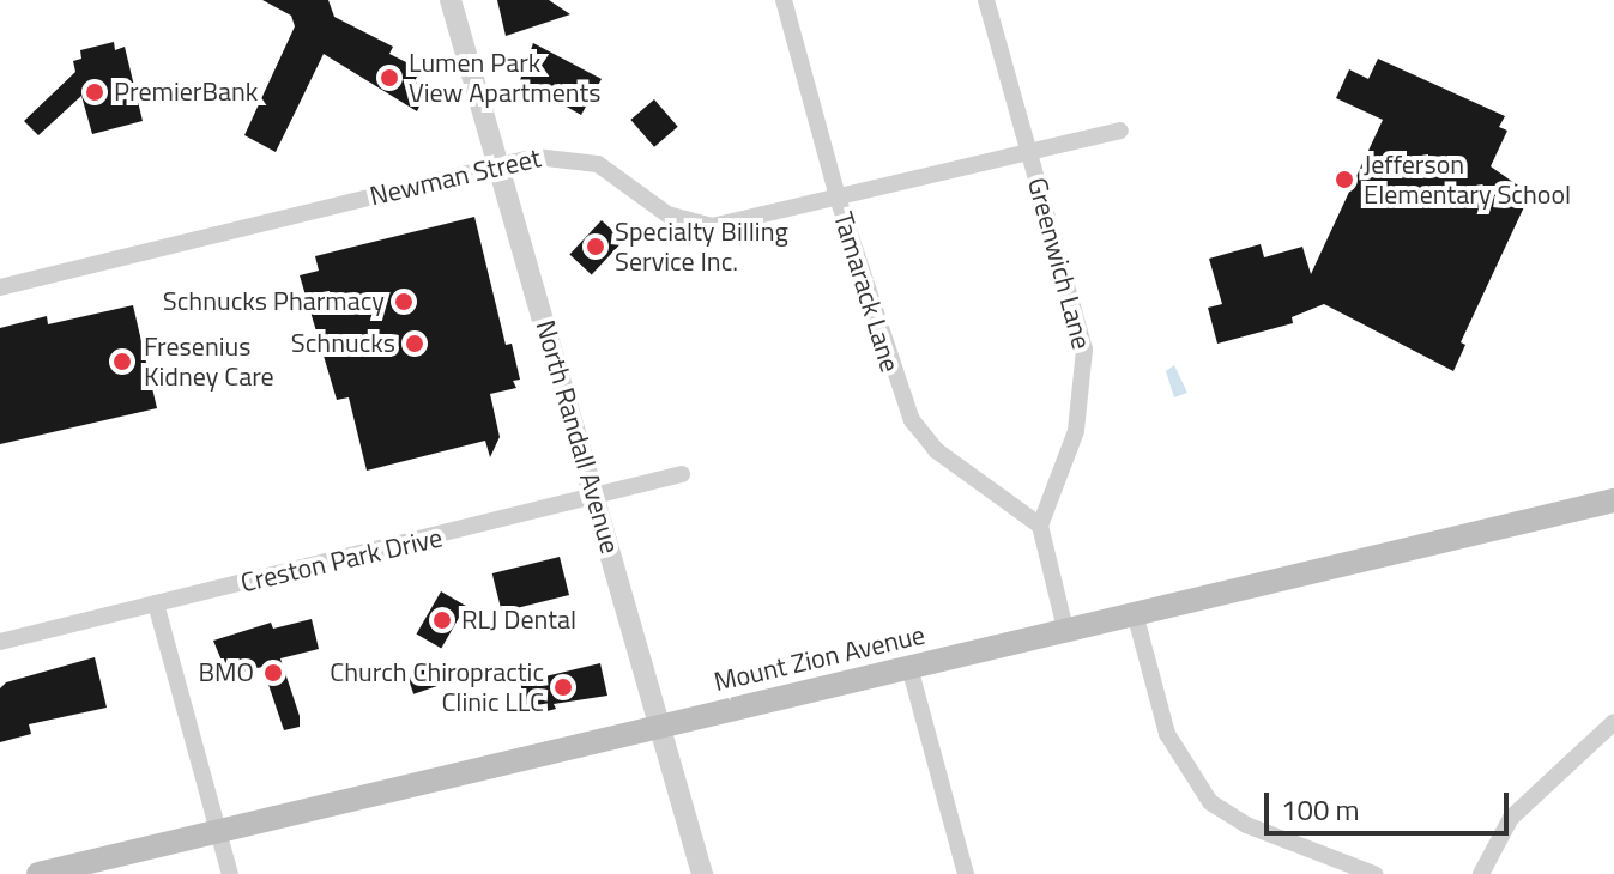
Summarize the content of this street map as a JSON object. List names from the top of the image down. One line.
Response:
{"streets":{"main road":["Mount Zion Avenue"],"street":["Newman Street","Greenwich Lane","Tamarack Lane","North Randall Avenue","Creston Park Drive"]},"crossings":[["Newman Street","Greenwich Lane"],["Newman Street","Tamarack Lane"],["Newman Street","North Randall Avenue"],["Greenwich Lane","Tamarack Lane"],["North Randall Avenue","Creston Park Drive"],["North Randall Avenue","Mount Zion Avenue"]],"places":["Lumen Park View Apartments","PremierBank","Jefferson Elementary School","Specialty Billing Service Inc.","Schnucks Pharmacy","Schnucks","Fresenius Kidney Care","RLJ Dental","BMO","Church Chiropractic Clinic LLC"],"scale_bar":"100 m"}
